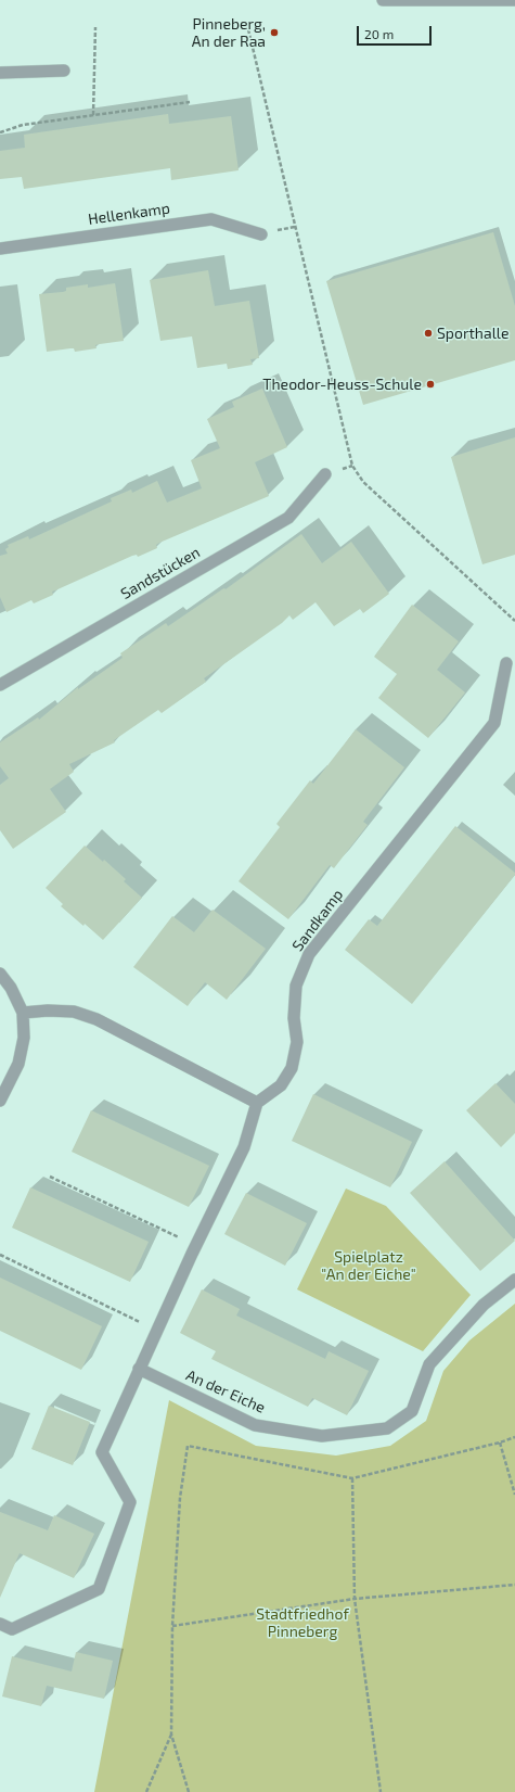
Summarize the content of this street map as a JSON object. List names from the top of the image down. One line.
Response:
{"streets":{"street":["Hellenkamp","Sandstücken","Sandkamp","An der Eiche"]},"parks":["Spielplatz \"An der Eiche\"","Stadtfriedhof Pinneberg"],"places":["Pinneberg, An der Raa","Sporthalle","Theodor-Heuss-Schule"],"scale_bar":"20 m"}
